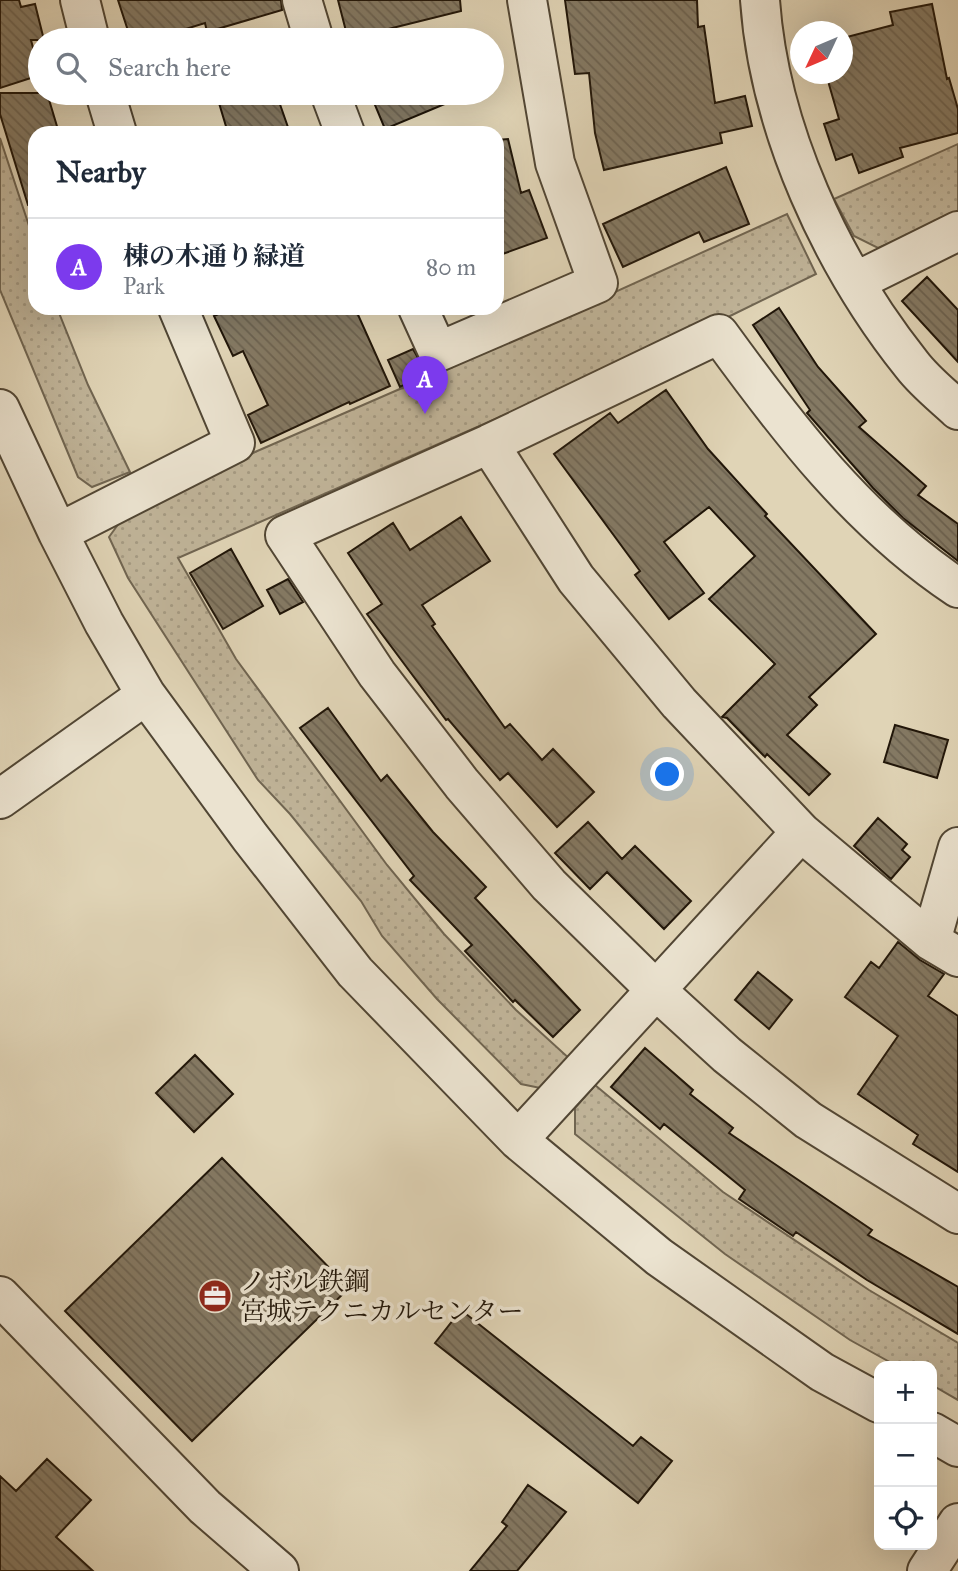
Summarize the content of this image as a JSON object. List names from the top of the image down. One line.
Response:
{"places":{"office":["ノボル鉄鋼 宮城テクニカルセンター"]},"north":"bottom left","page":{"search":"Search here","heading":"Nearby","list":[{"mark":"A","name":"棟の木通り緑道","note":"Park","value":"80 m"}],"pins":"A","map_buttons":["+","−"]}}
